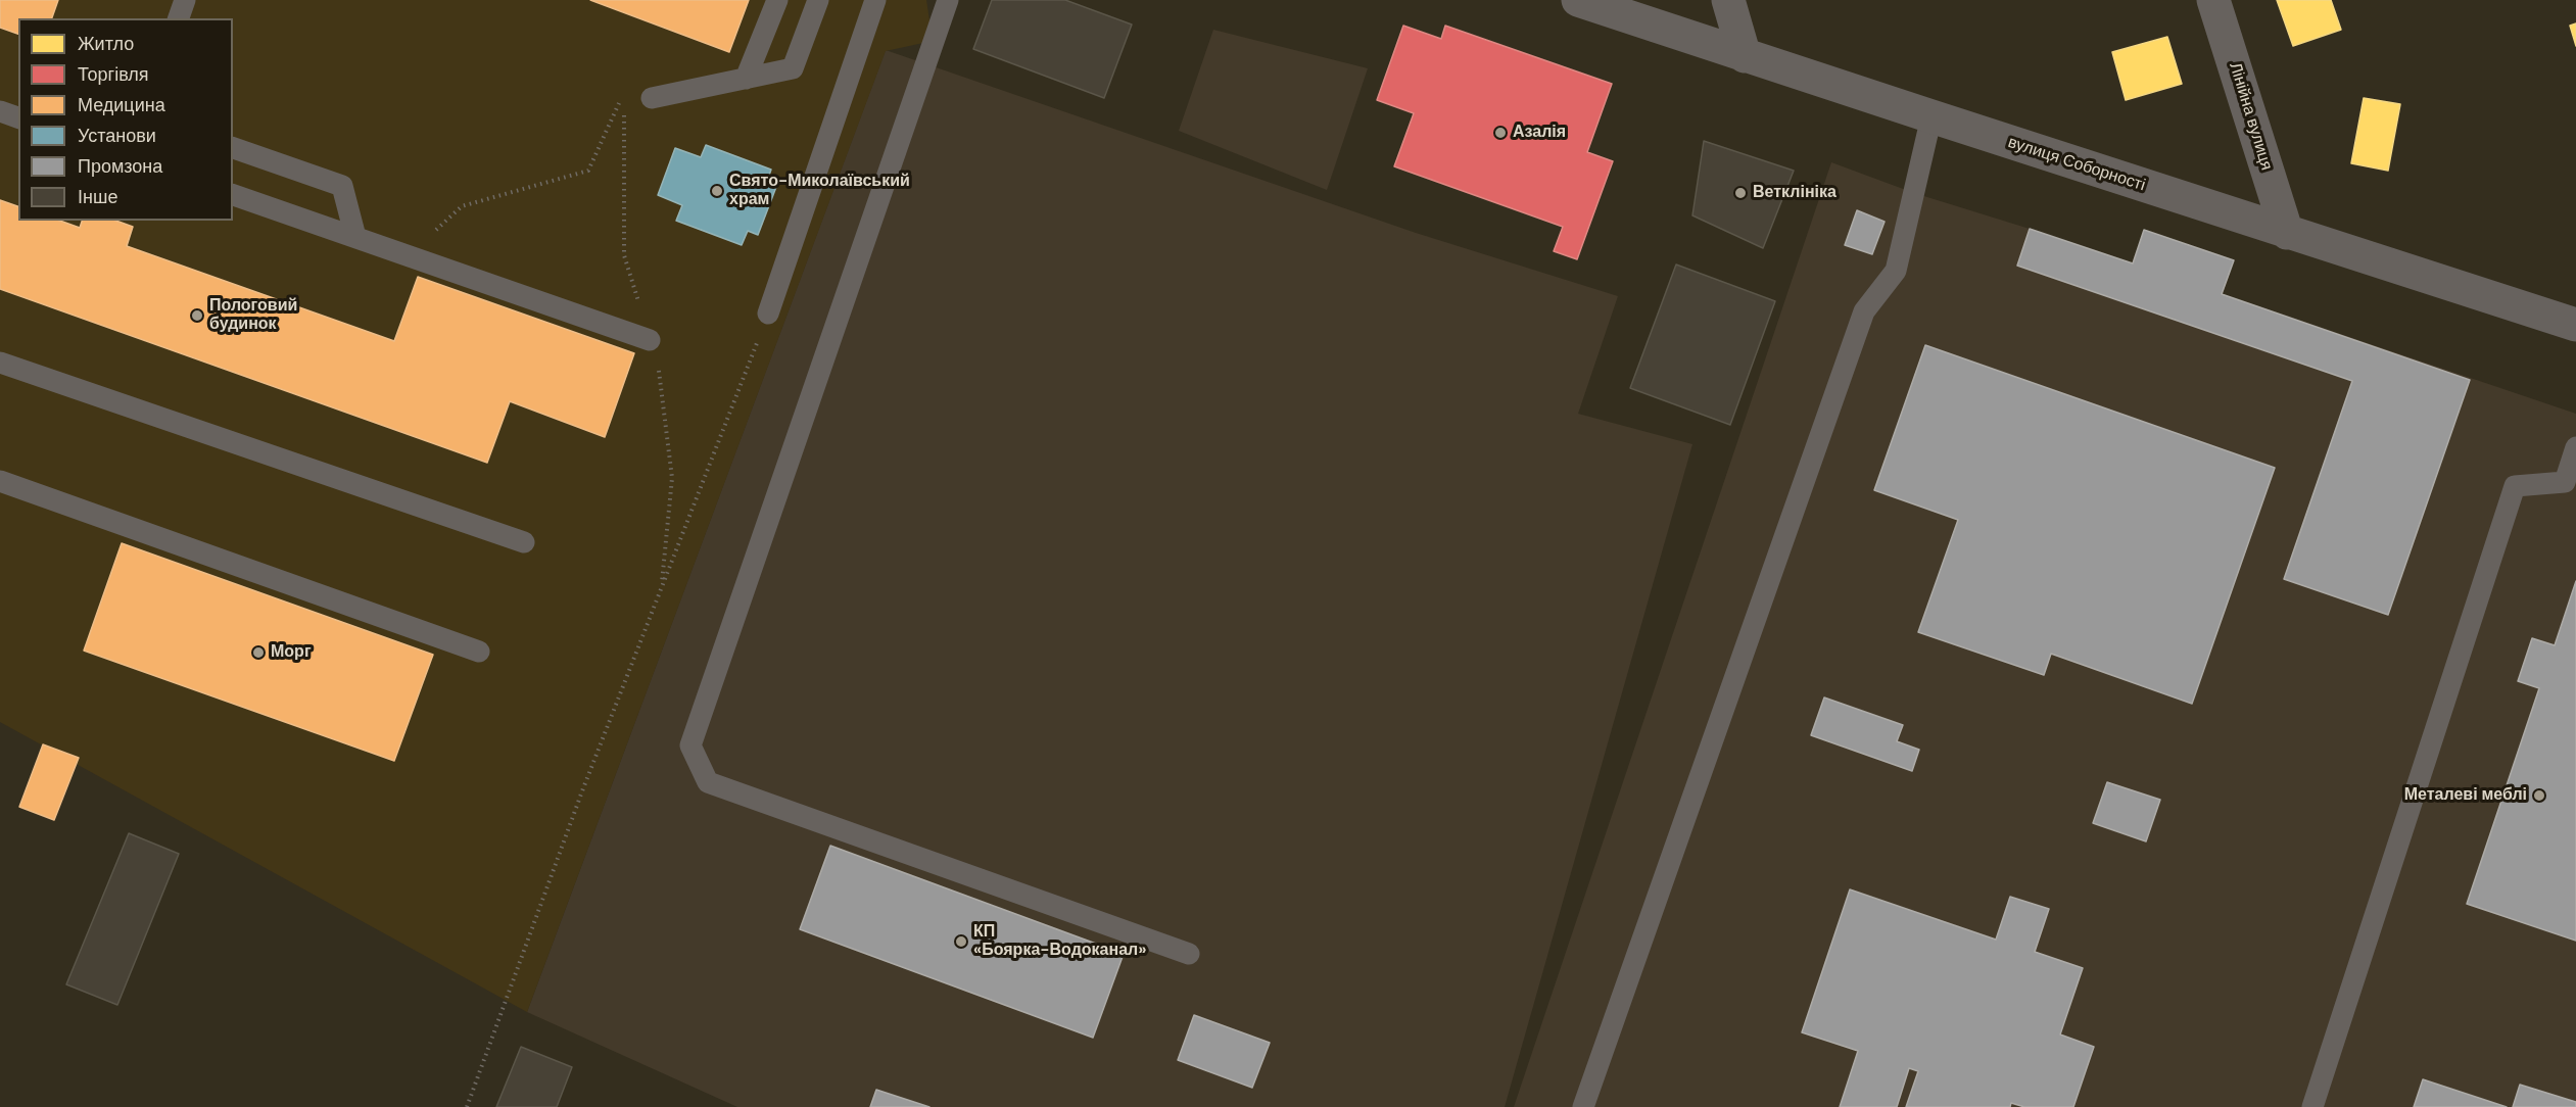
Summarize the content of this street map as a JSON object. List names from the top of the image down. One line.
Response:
{"streets":{"street":["Лінійна вулиця","вулиця Соборності"]},"crossings":[["Лінійна вулиця","вулиця Соборності"]],"places":["Азалія","Свято-Миколаївський храм","Ветклініка","Пологовий будинок","Морг","Металеві меблі","КП «Боярка-Водоканал»"],"legend":["Житло","Торгівля","Медицина","Установи","Промзона","Інше"]}
